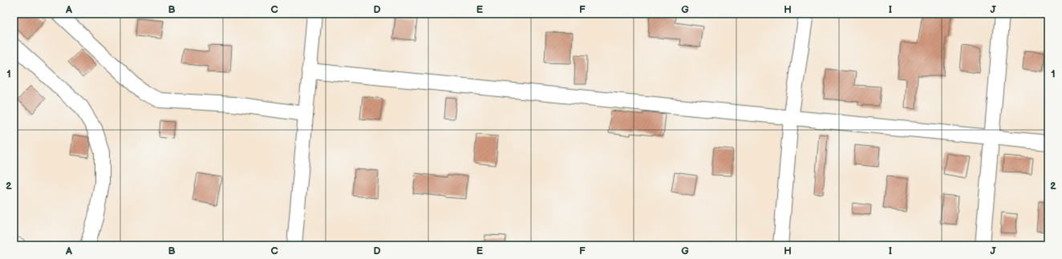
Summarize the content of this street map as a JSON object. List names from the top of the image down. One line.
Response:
{"grid":{"columns":["A","B","C","D","E","F","G","H","I","J"],"rows":["1","2"]}}
